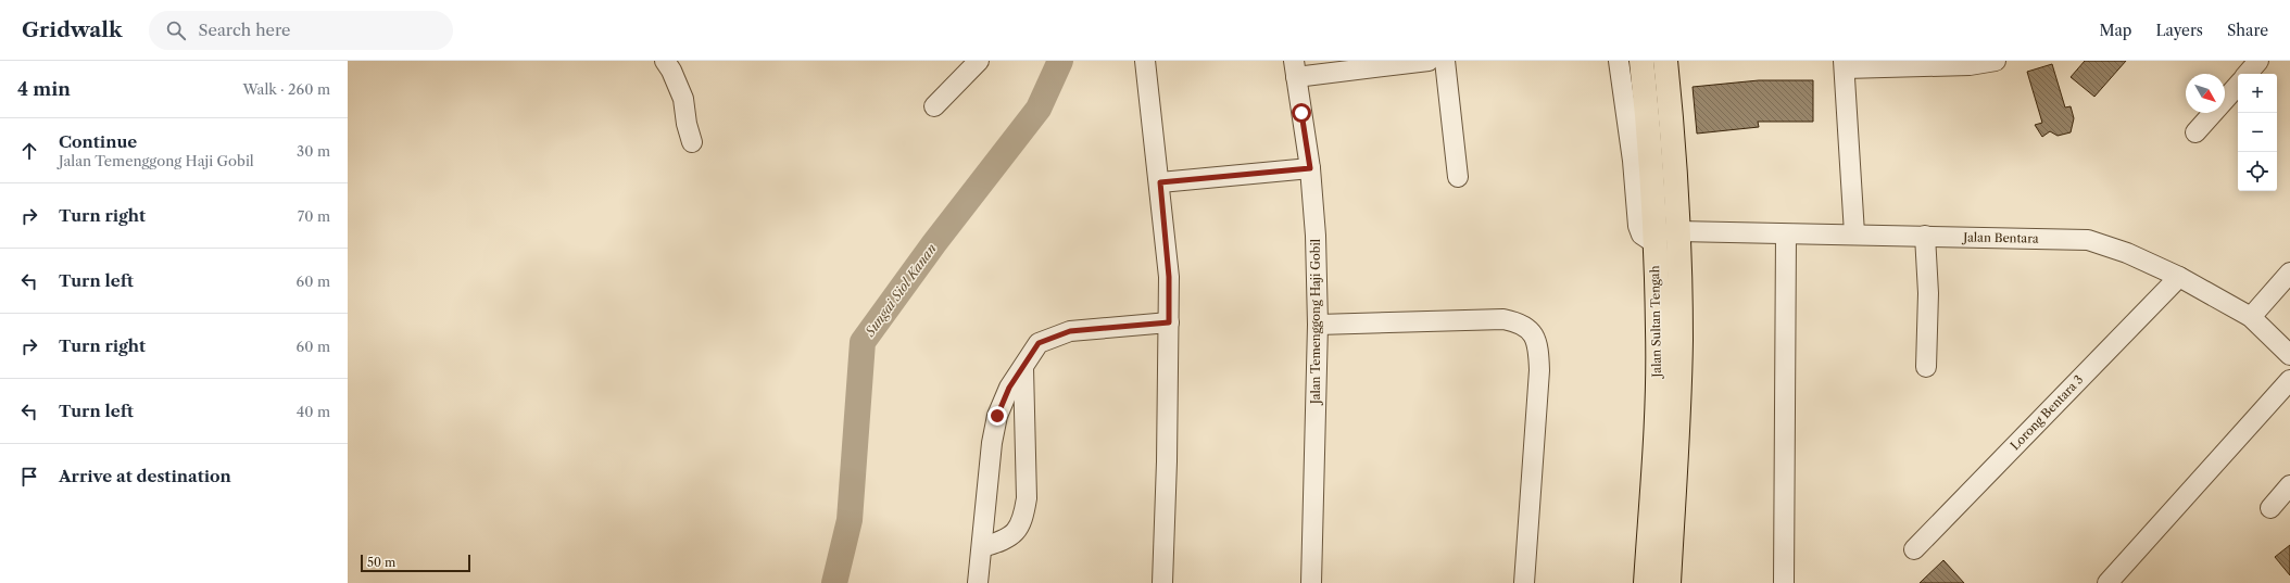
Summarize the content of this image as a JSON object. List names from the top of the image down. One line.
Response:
{"streets":{"main road":["Jalan Sultan Tengah"],"street":["Jalan Bentara","Jalan Temenggong Haji Gobil","Lorong Bentara 3"]},"crossings":[["Jalan Bentara","Jalan Sultan Tengah"],["Jalan Bentara","Lorong Bentara 3"]],"water":["Sungai Siol Kanan"],"scale_bar":"50 m","north":"bottom right","page":{"header":"Gridwalk","search":"Search here","nav":["Map","Layers","Share"],"heading":["4 min","Walk · 260 m"],"map_buttons":["+","−"],"list":[["Continue","Jalan Temenggong Haji Gobil","30 m"],["Turn right","70 m"],["Turn left","60 m"],["Turn right","60 m"],["Turn left","40 m"],"Arrive at destination"],"scale":"50 m"}}
